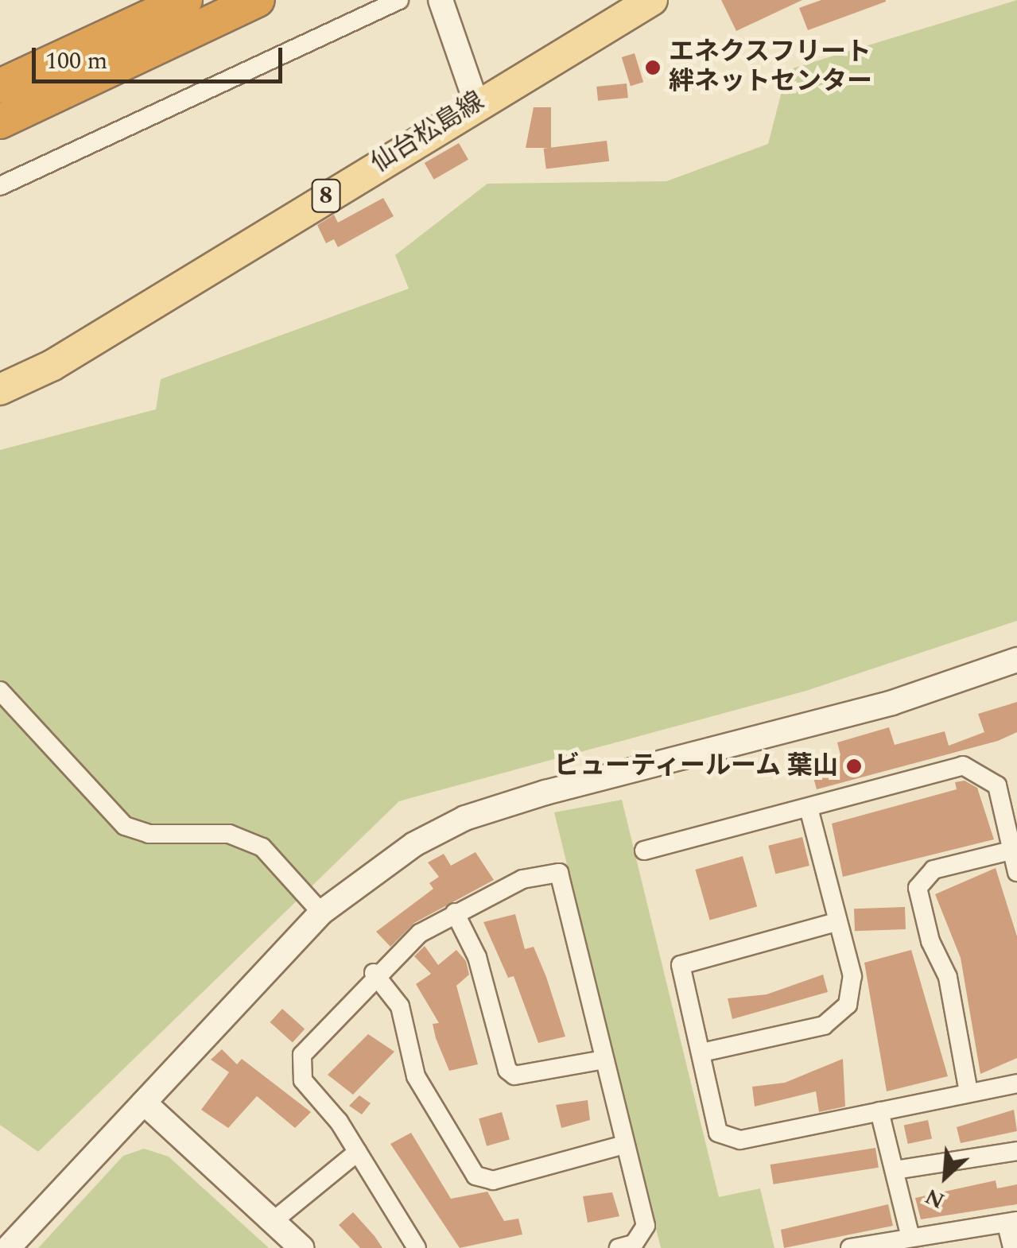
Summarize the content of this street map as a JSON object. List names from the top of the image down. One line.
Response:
{"streets":{"main road":["仙台松島線","8"]},"places":["エネクスフリート 絆ネットセンター","ビューティールーム 葉山"],"scale_bar":"100 m","north":"bottom left"}
